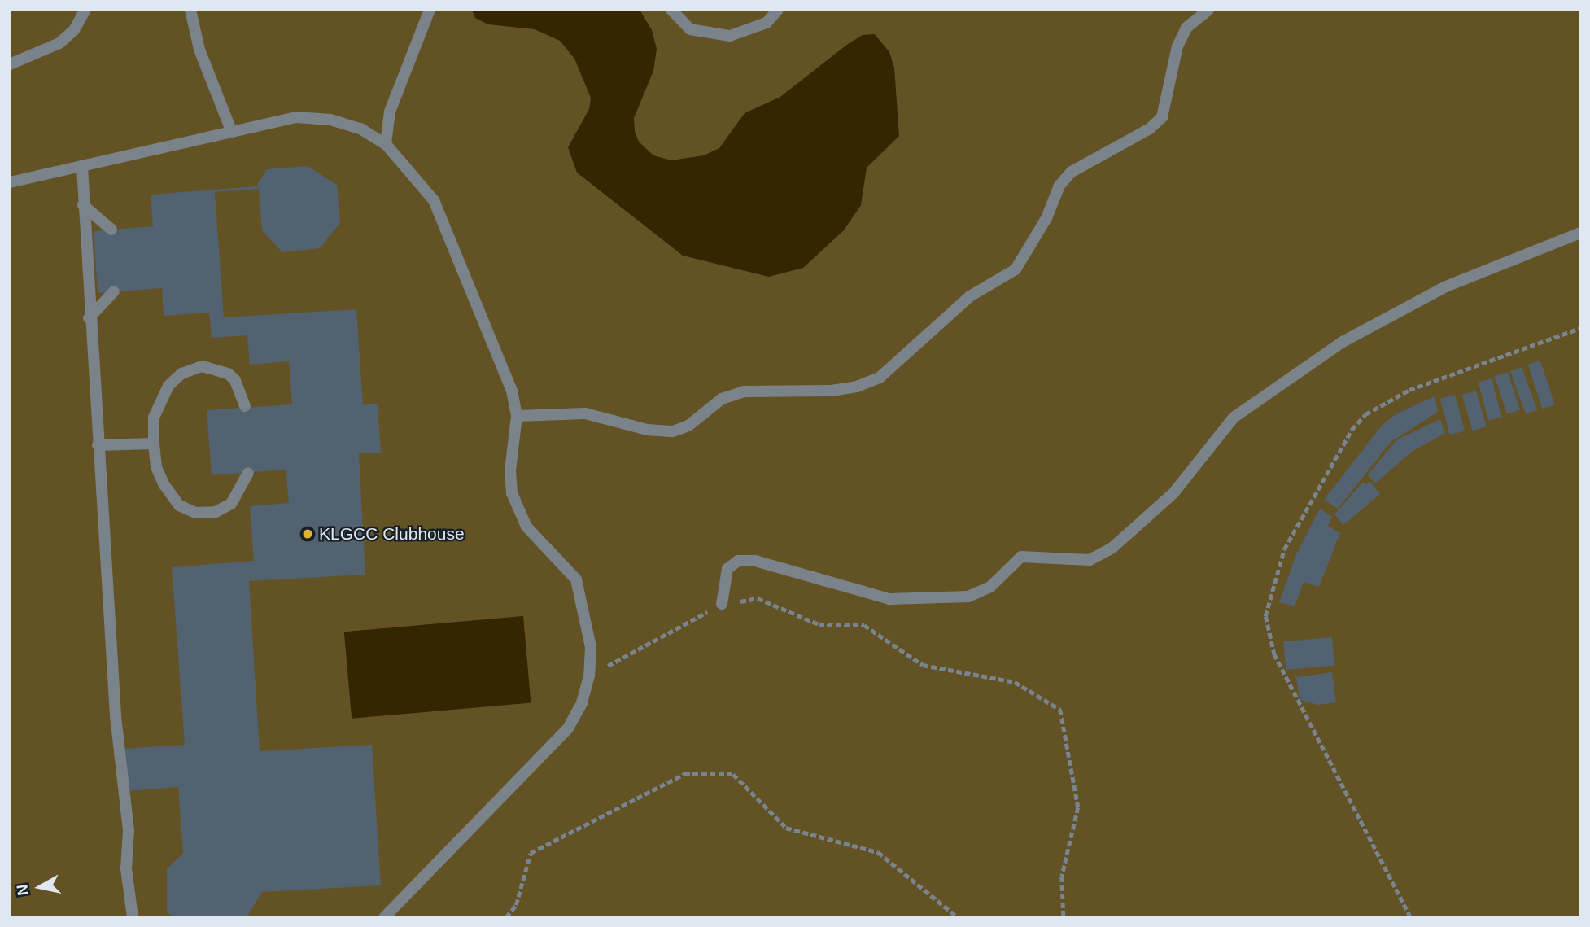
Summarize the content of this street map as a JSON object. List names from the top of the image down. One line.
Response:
{"places":["KLGCC Clubhouse"],"north":"left"}
